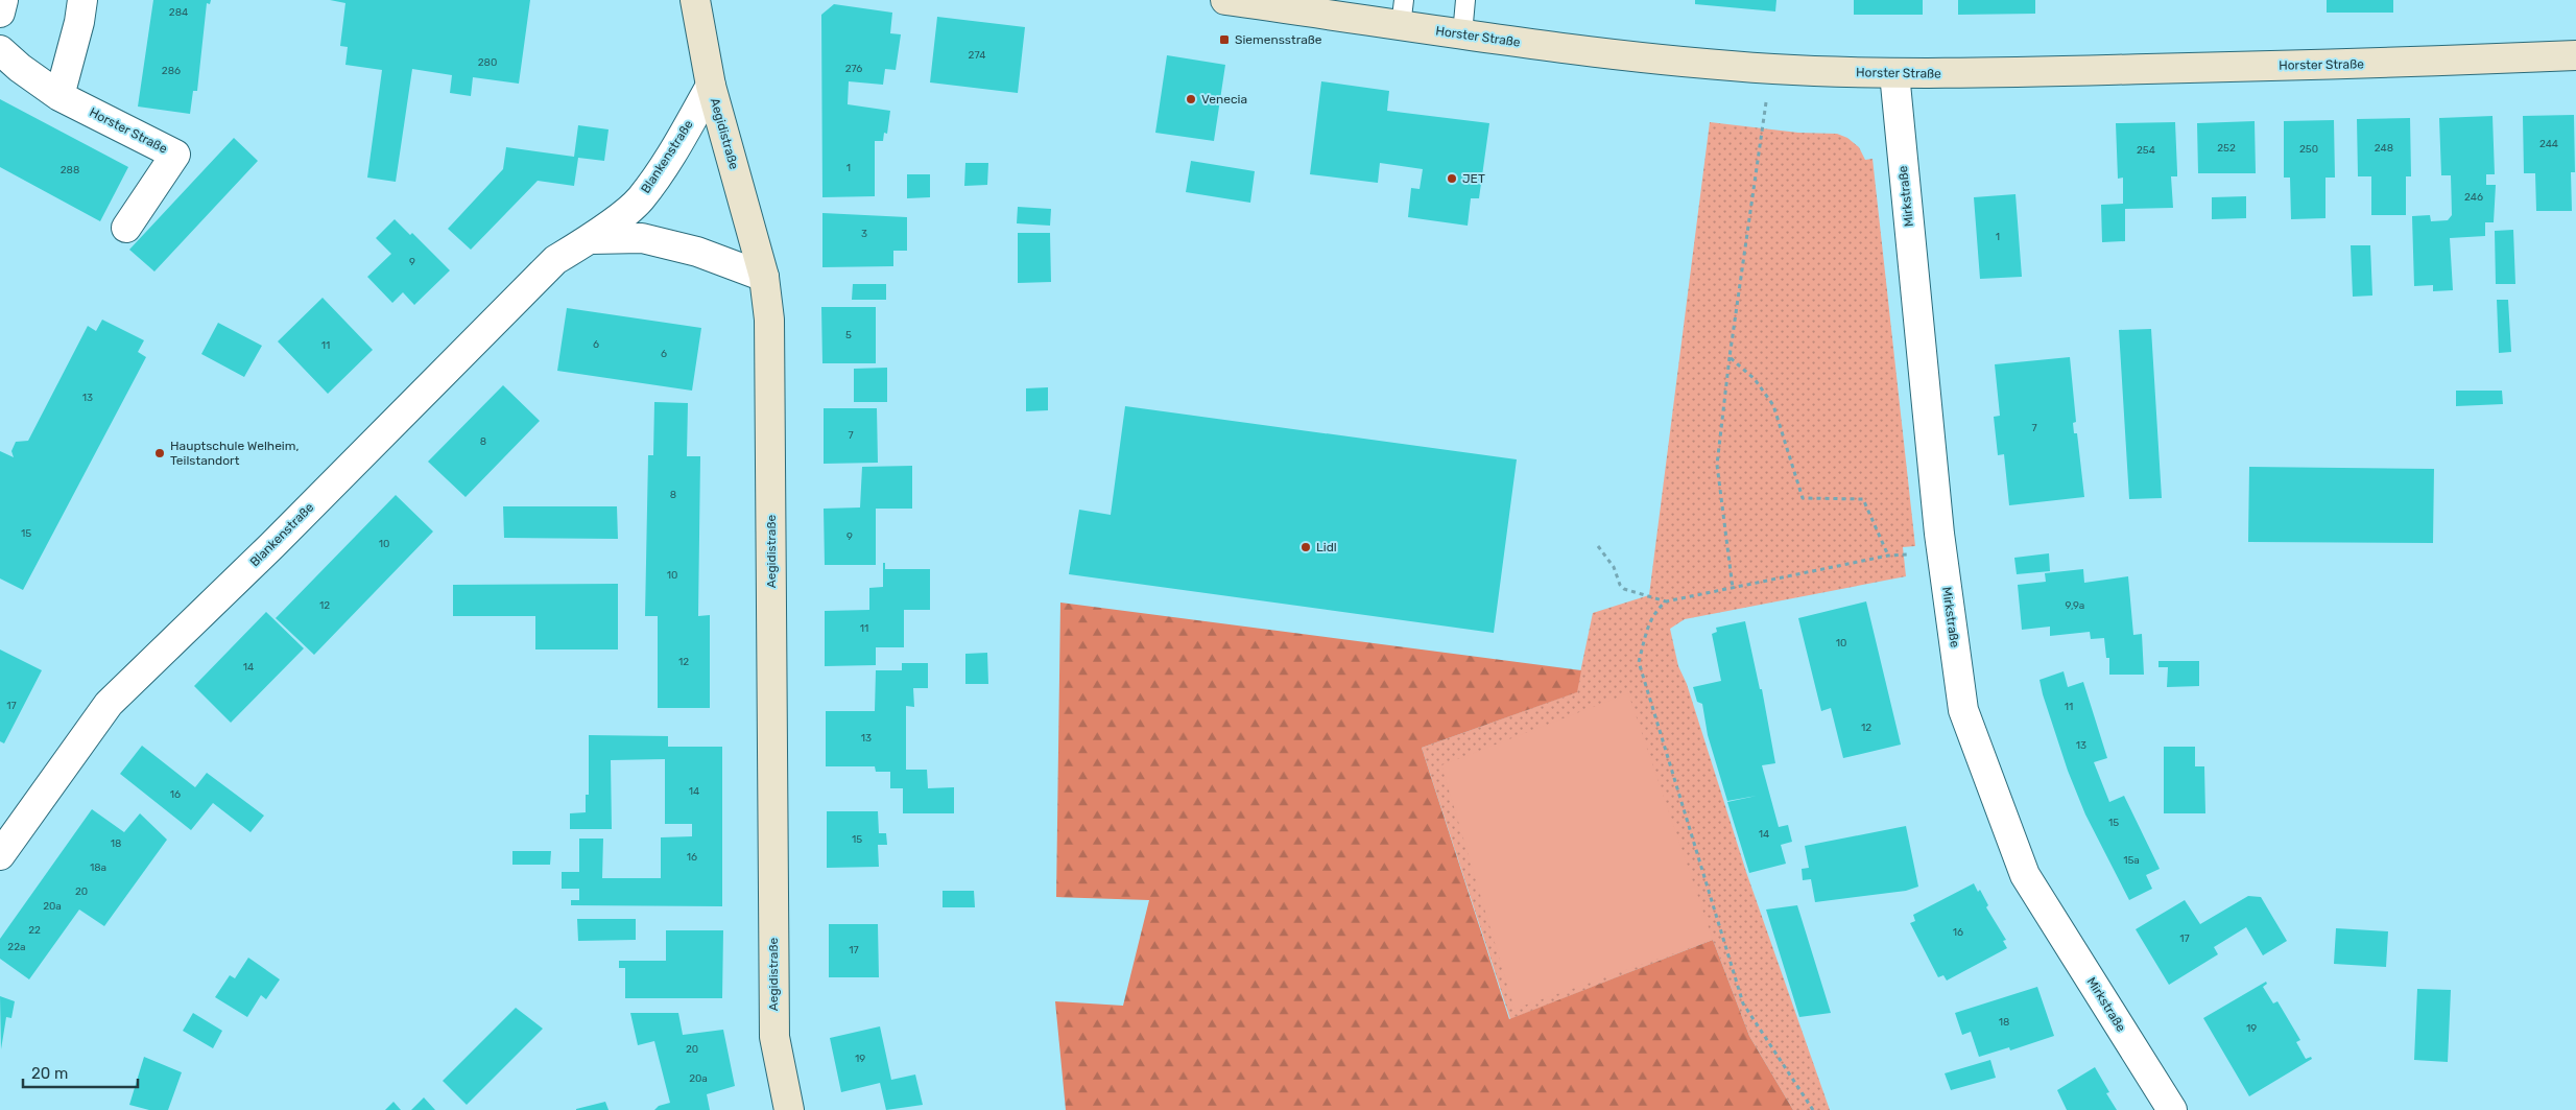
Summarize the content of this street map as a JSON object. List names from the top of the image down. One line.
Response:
{"streets":{"main road":["Horster Straße","Aegidistraße"],"street":["Blankenstraße","Mirkstraße"]},"crossings":[["Horster Straße","Mirkstraße"],["Aegidistraße","Blankenstraße"]],"places":{"transit":["Siemensstraße"],"other":["Venecia","JET","Hauptschule Welheim, Teilstandort","Lidl"]},"house_numbers":["284","274","280","276","286","244","252","248","250","254","1","288","246","3","1","9","5","6","11","6","13","7","7","8","8","15","9","10","10","12","9,9a","11","10","12","14","17","11","12","13","13","14","16","15","14","15","18","16","15a","18a","20","20a","22","16","17","22a","17","18","19","20","19","20a"],"scale_bar":"20 m"}
